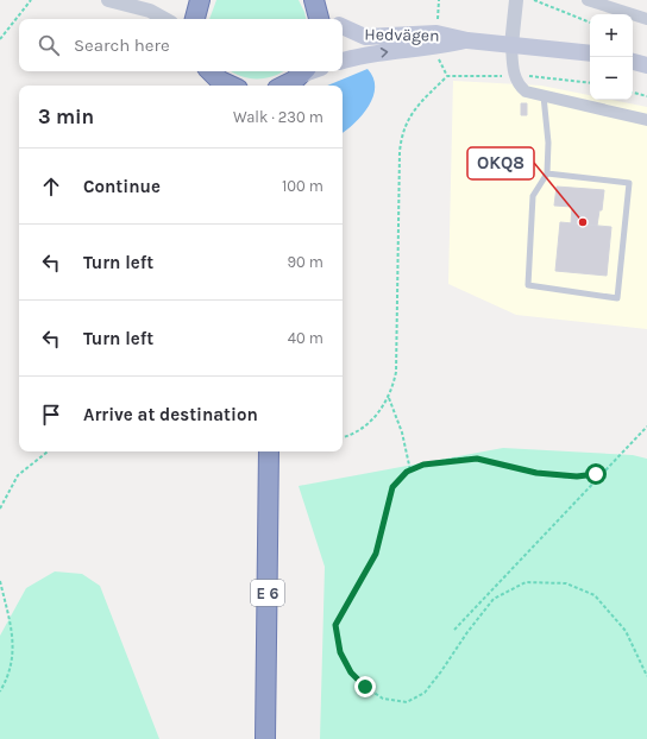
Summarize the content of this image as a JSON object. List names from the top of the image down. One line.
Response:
{"streets":{"highway":["E 6"],"main road":["Hedvägen"]},"places":["OKQ8"],"page":{"map_buttons":["+","−"],"search":"Search here","heading":["3 min","Walk · 230 m"],"list":[["Continue","100 m"],["Turn left","90 m"],["Turn left","40 m"],"Arrive at destination"]}}
